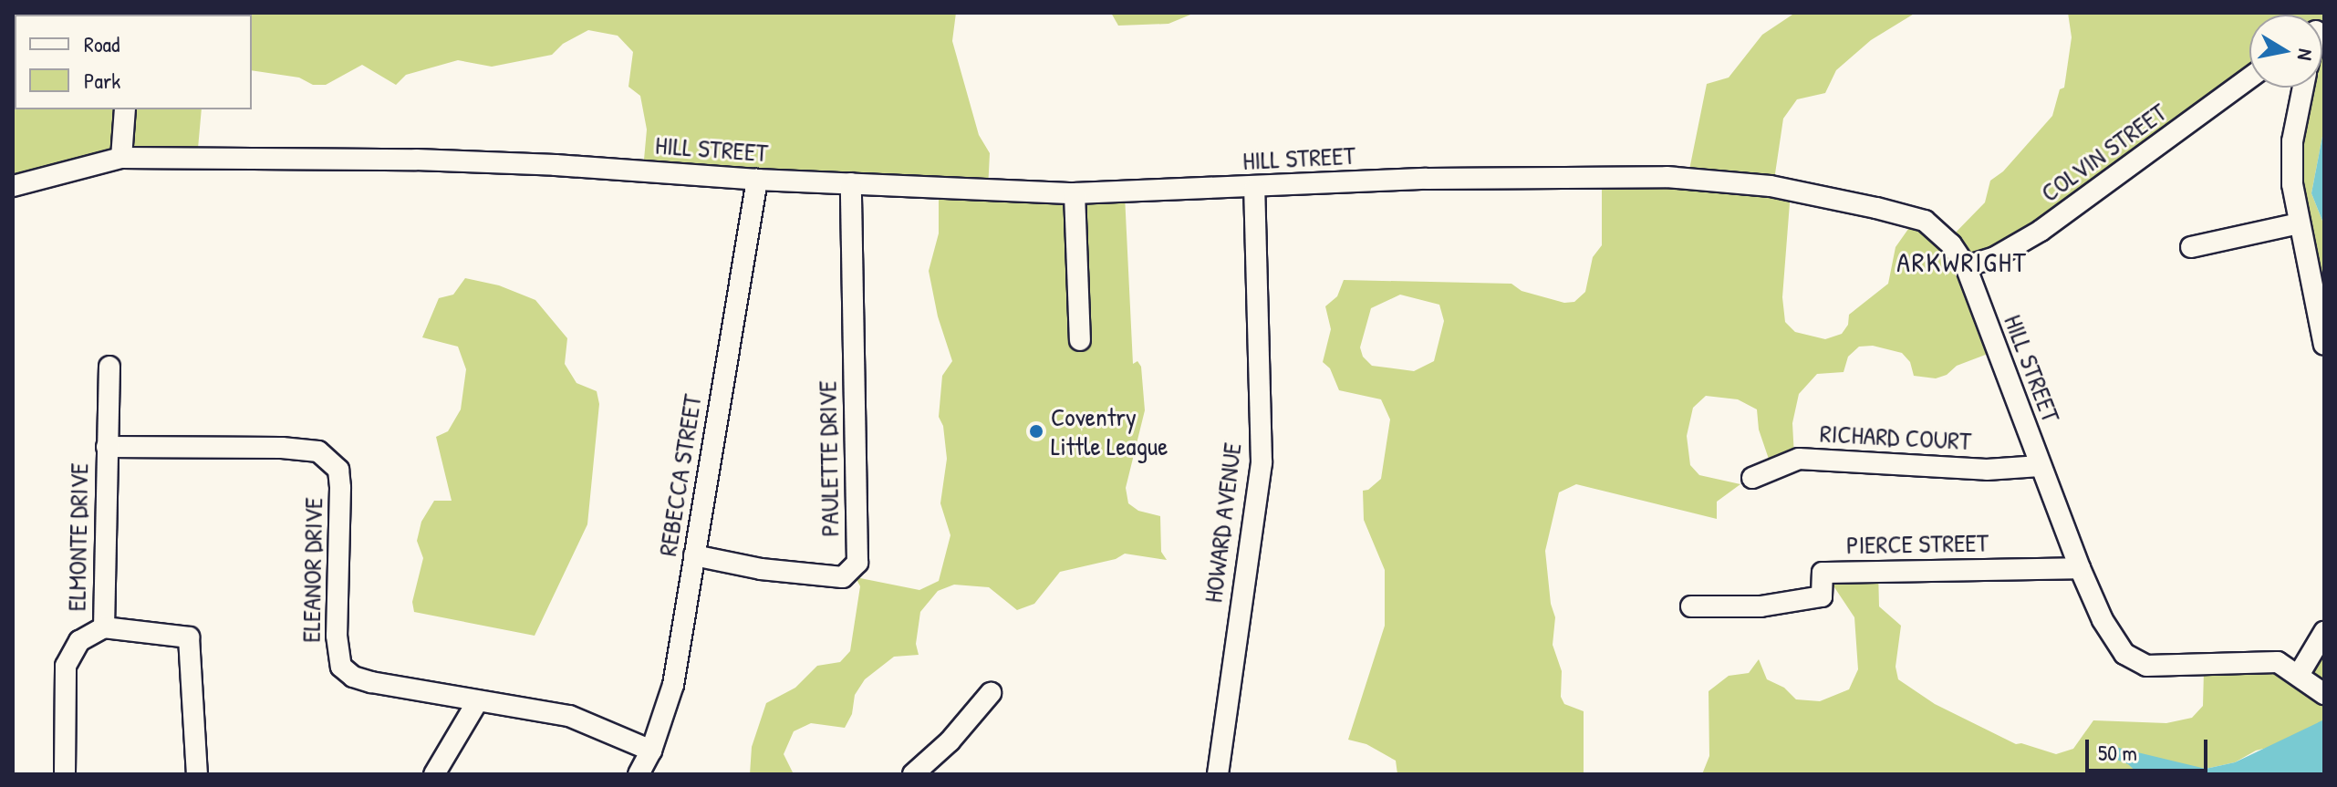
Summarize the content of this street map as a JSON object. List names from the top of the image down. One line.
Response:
{"streets":{"street":["HILL STREET","COLVIN STREET","RICHARD COURT","PAULETTE DRIVE","REBECCA STREET","HOWARD AVENUE","ELMONTE DRIVE","PIERCE STREET","ELEANOR DRIVE"]},"crossings":[["HILL STREET","COLVIN STREET"],["HILL STREET","RICHARD COURT"],["HILL STREET","PAULETTE DRIVE"],["HILL STREET","REBECCA STREET"],["HILL STREET","HOWARD AVENUE"],["HILL STREET","PIERCE STREET"],["PAULETTE DRIVE","REBECCA STREET"],["REBECCA STREET","ELEANOR DRIVE"],["ELMONTE DRIVE","ELEANOR DRIVE"]],"districts":["ARKWRIGHT"],"places":["Coventry Little League"],"legend":["Road","Park"],"scale_bar":"50 m","north":"right"}
